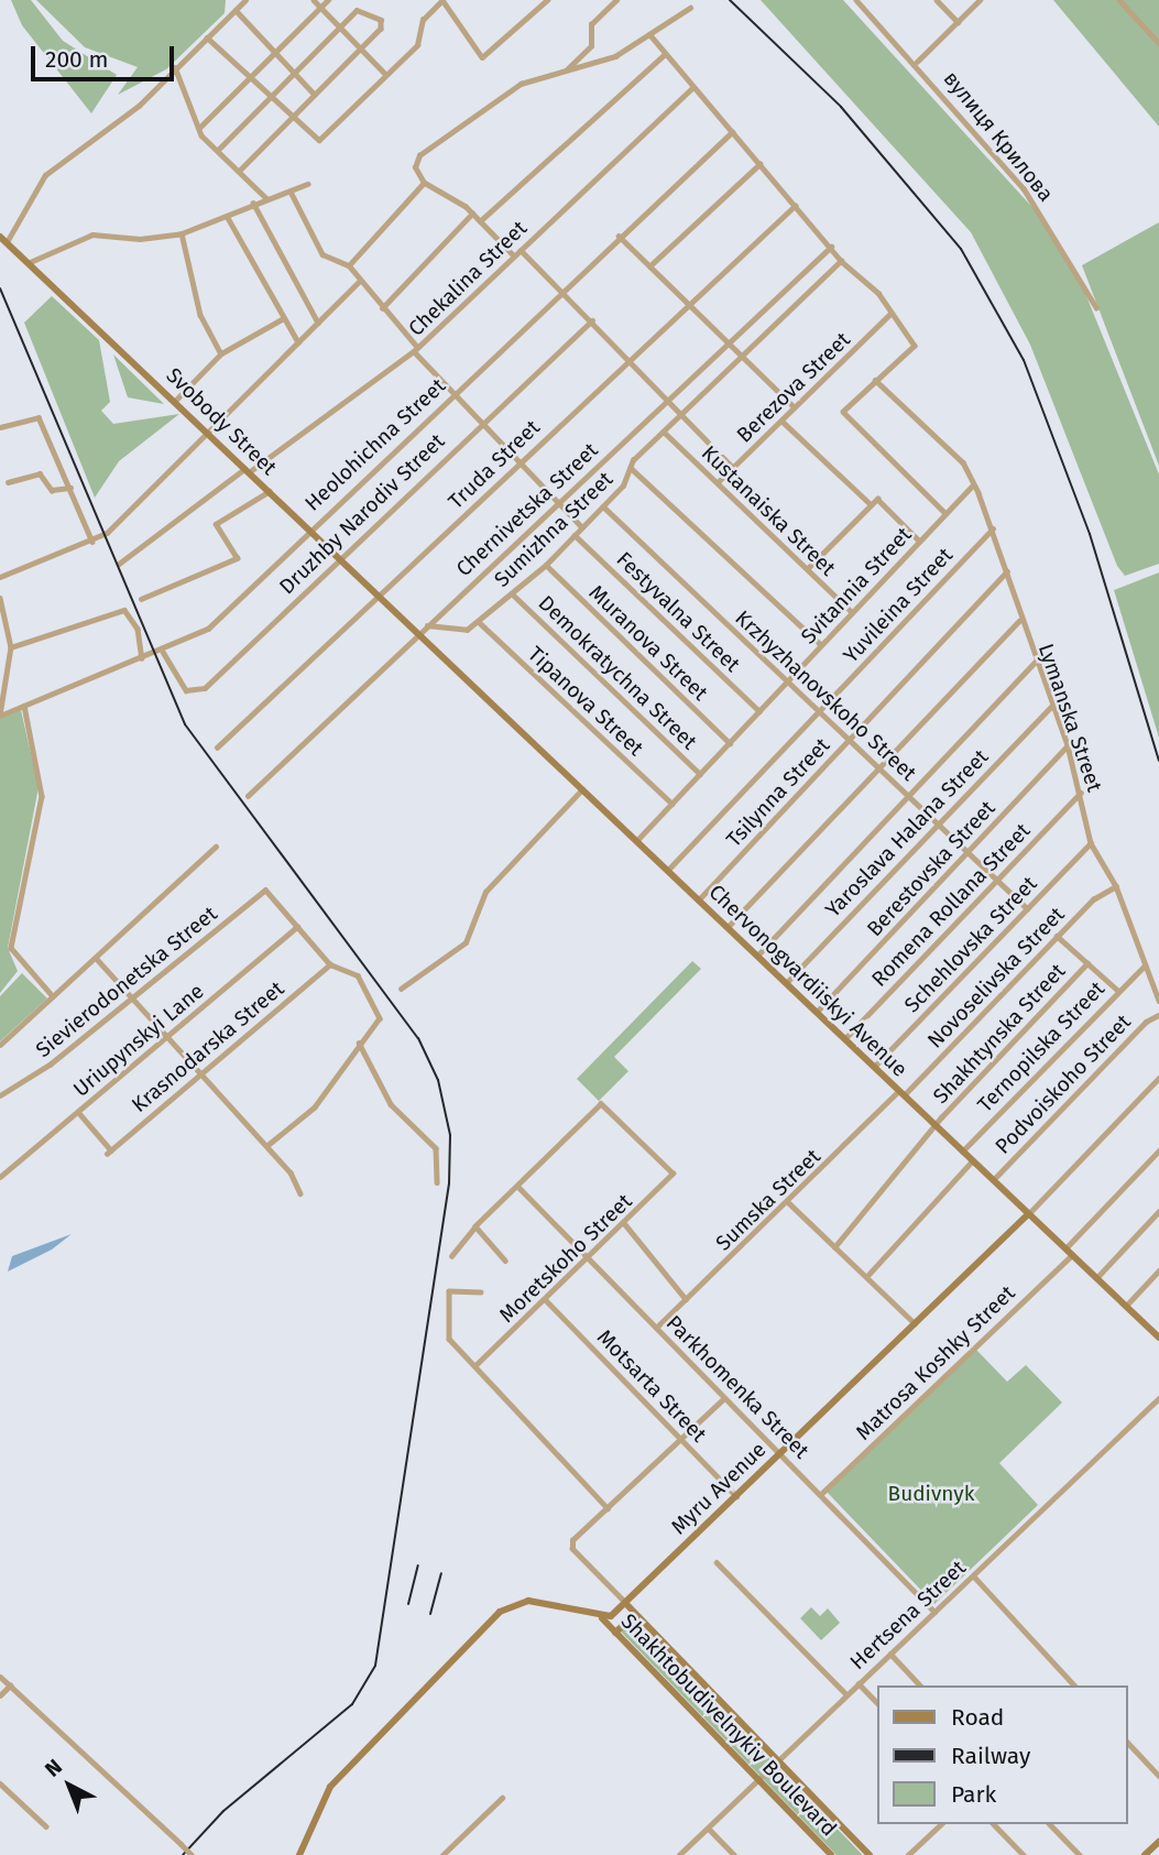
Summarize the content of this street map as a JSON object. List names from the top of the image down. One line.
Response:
{"streets":{"main road":["Svobody Street","Chervonogvardiiskyi Avenue","Myru Avenue","Shakhtobudivelnykiv Boulevard"],"street":["вулиця Крилова","Chekalina Street","Berezova Street","Heolohichna Street","Truda Street","Chernivetska Street","Kustanaiska Street","Druzhby Narodiv Street","Sumizhna Street","Svitannia Street","Yuvileina Street","Festyvalna Street","Muranova Street","Demokratychna Street","Krzhyzhanovskoho Street","Tipanova Street","Lymanska Street","Tsilynna Street","Yaroslava Halana Street","Berestovska Street","Romena Rollana Street","Schehlovska Street","Novoselivska Street","Sievierodonetska Street","Shakhtynska Street","Uriupynskyi Lane","Krasnodarska Street","Ternopilska Street","Podvoiskoho Street","Sumska Street","Moretskoho Street","Matrosa Koshky Street","Motsarta Street","Parkhomenka Street","Hertsena Street"]},"crossings":[["Chekalina Street","Svobody Street"],["Berezova Street","Kustanaiska Street"],["Svobody Street","Heolohichna Street"],["Svobody Street","Truda Street"],["Svobody Street","Chernivetska Street"],["Svobody Street","Druzhby Narodiv Street"],["Svobody Street","Chervonogvardiiskyi Avenue"],["Heolohichna Street","Druzhby Narodiv Street"],["Kustanaiska Street","Sumizhna Street"],["Kustanaiska Street","Svitannia Street"],["Sumizhna Street","Festyvalna Street"],["Sumizhna Street","Muranova Street"],["Sumizhna Street","Demokratychna Street"],["Sumizhna Street","Krzhyzhanovskoho Street"],["Sumizhna Street","Tipanova Street"],["Svitannia Street","Festyvalna Street"],["Svitannia Street","Muranova Street"],["Svitannia Street","Demokratychna Street"],["Svitannia Street","Krzhyzhanovskoho Street"],["Svitannia Street","Tipanova Street"],["Svitannia Street","Lymanska Street"],["Svitannia Street","Chervonogvardiiskyi Avenue"],["Yuvileina Street","Krzhyzhanovskoho Street"],["Yuvileina Street","Lymanska Street"],["Yuvileina Street","Chervonogvardiiskyi Avenue"],["Krzhyzhanovskoho Street","Tsilynna Street"],["Krzhyzhanovskoho Street","Yaroslava Halana Street"],["Krzhyzhanovskoho Street","Berestovska Street"],["Krzhyzhanovskoho Street","Romena Rollana Street"],["Krzhyzhanovskoho Street","Schehlovska Street"],["Lymanska Street","Tsilynna Street"],["Lymanska Street","Yaroslava Halana Street"],["Lymanska Street","Berestovska Street"],["Lymanska Street","Romena Rollana Street"],["Lymanska Street","Schehlovska Street"],["Lymanska Street","Novoselivska Street"],["Lymanska Street","Ternopilska Street"],["Tsilynna Street","Chervonogvardiiskyi Avenue"],["Yaroslava Halana Street","Chervonogvardiiskyi Avenue"],["Berestovska Street","Chervonogvardiiskyi Avenue"],["Romena Rollana Street","Chervonogvardiiskyi Avenue"],["Schehlovska Street","Chervonogvardiiskyi Avenue"],["Novoselivska Street","Chervonogvardiiskyi Avenue"],["Novoselivska Street","Sumska Street"],["Chervonogvardiiskyi Avenue","Shakhtynska Street"],["Chervonogvardiiskyi Avenue","Ternopilska Street"],["Chervonogvardiiskyi Avenue","Podvoiskoho Street"],["Chervonogvardiiskyi Avenue","Sumska Street"],["Chervonogvardiiskyi Avenue","Matrosa Koshky Street"],["Chervonogvardiiskyi Avenue","Myru Avenue"],["Sievierodonetska Street","Uriupynskyi Lane"],["Uriupynskyi Lane","Krasnodarska Street"],["Sumska Street","Parkhomenka Street"],["Moretskoho Street","Motsarta Street"],["Moretskoho Street","Parkhomenka Street"],["Matrosa Koshky Street","Parkhomenka Street"],["Motsarta Street","Myru Avenue"],["Parkhomenka Street","Myru Avenue"],["Parkhomenka Street","Hertsena Street"],["Myru Avenue","Shakhtobudivelnykiv Boulevard"],["Hertsena Street","Shakhtobudivelnykiv Boulevard"]],"parks":["Budivnyk"],"legend":["Road","Railway","Park"],"scale_bar":"200 m","north":"top left"}
